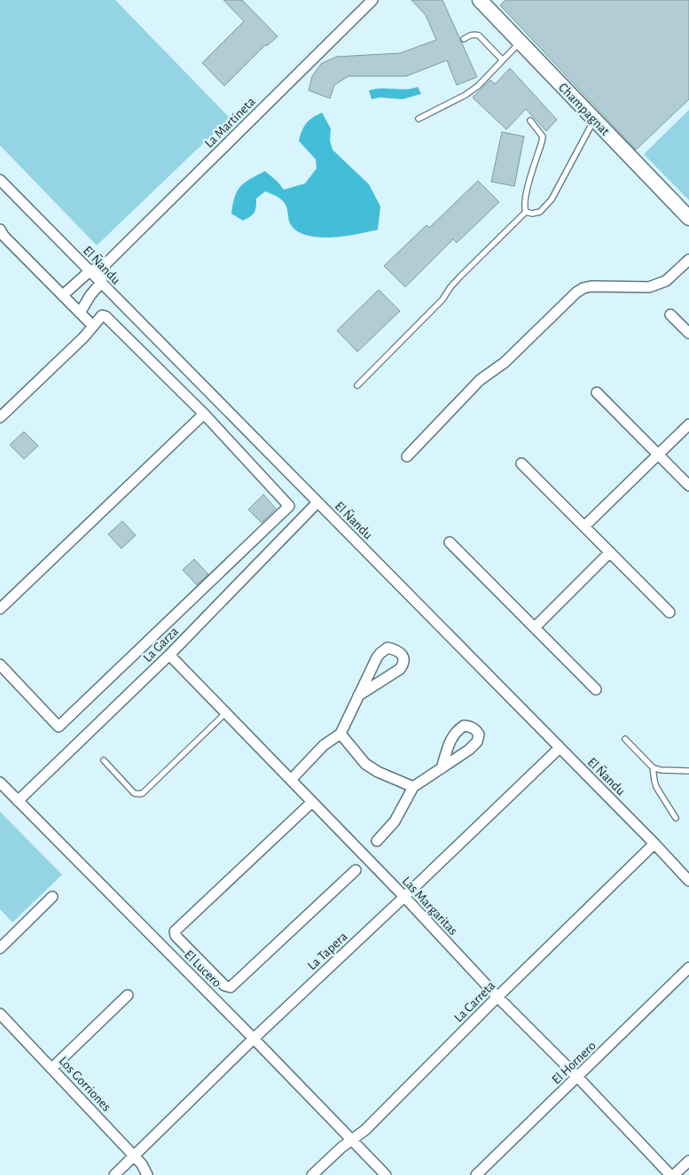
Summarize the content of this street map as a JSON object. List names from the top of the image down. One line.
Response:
{"streets":{"street":["Champagnat","La Martineta","El Ñandu","La Garza","Las Margaritas","La Tapera","El Lucero","La Carreta","El Hornero","Los Gorriones"]},"crossings":[["La Martineta","El Ñandu"],["El Ñandu","La Garza"],["El Ñandu","La Tapera"],["El Ñandu","La Carreta"],["La Garza","Las Margaritas"],["La Garza","El Lucero"],["Las Margaritas","La Tapera"],["Las Margaritas","La Carreta"],["Las Margaritas","El Hornero"],["La Tapera","El Lucero"],["La Tapera","Los Gorriones"],["El Lucero","La Carreta"]]}
